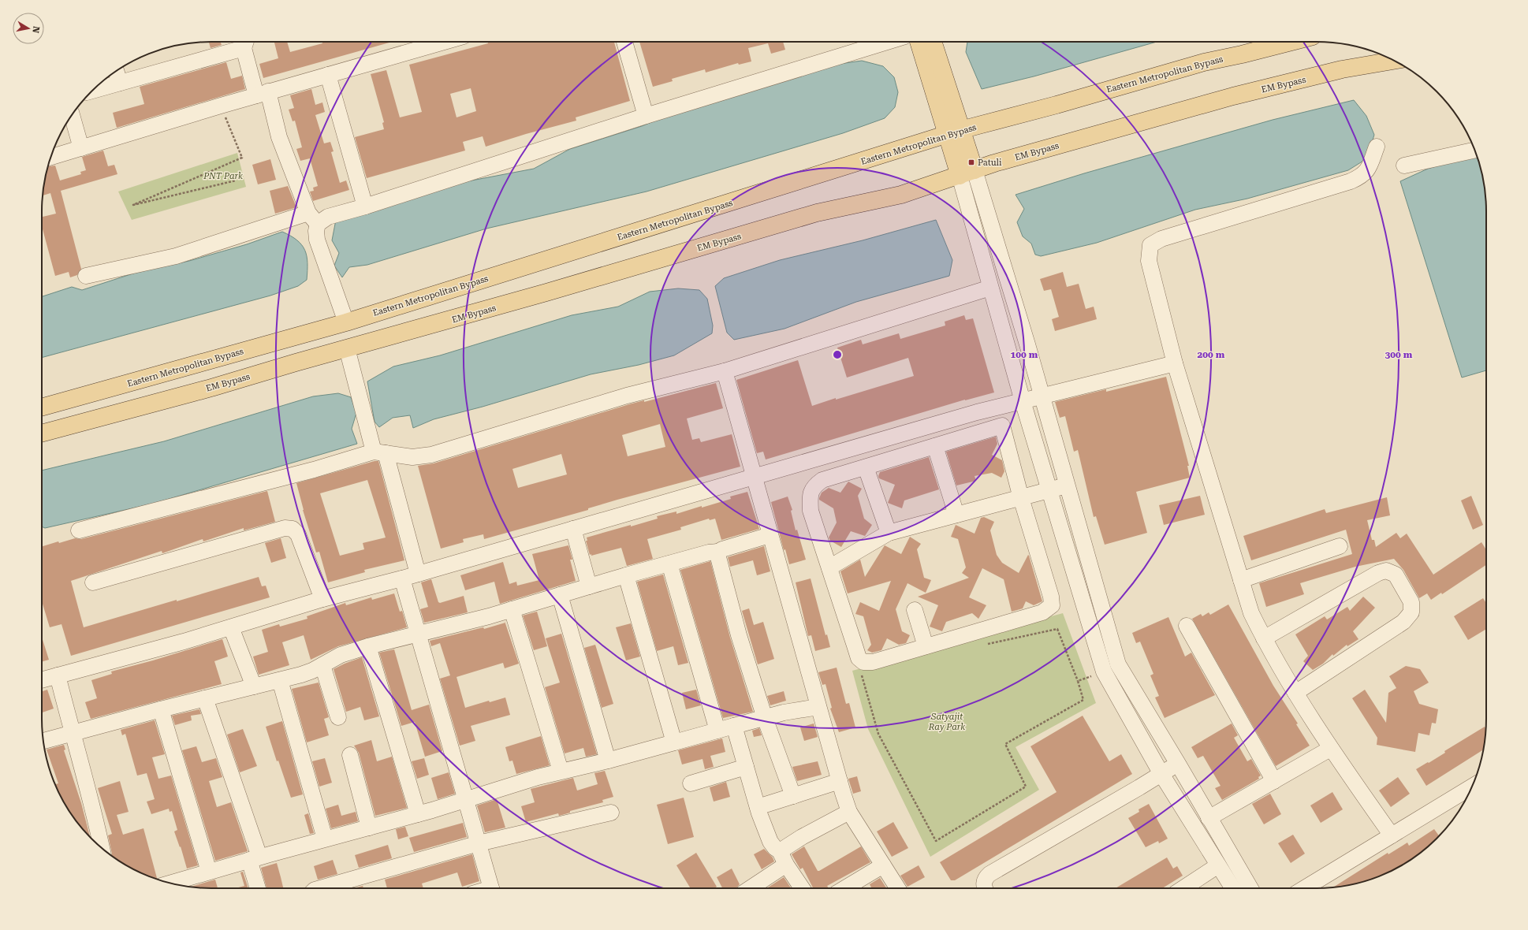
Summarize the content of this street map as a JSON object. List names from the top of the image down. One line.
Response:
{"streets":{"main road":["Eastern Metropolitan Bypass","EM Bypass"]},"parks":["PNT Park","Satyajit Ray Park"],"places":{"transit":["Patuli"]},"north":"right","rings":["100 m","200 m","300 m"]}
